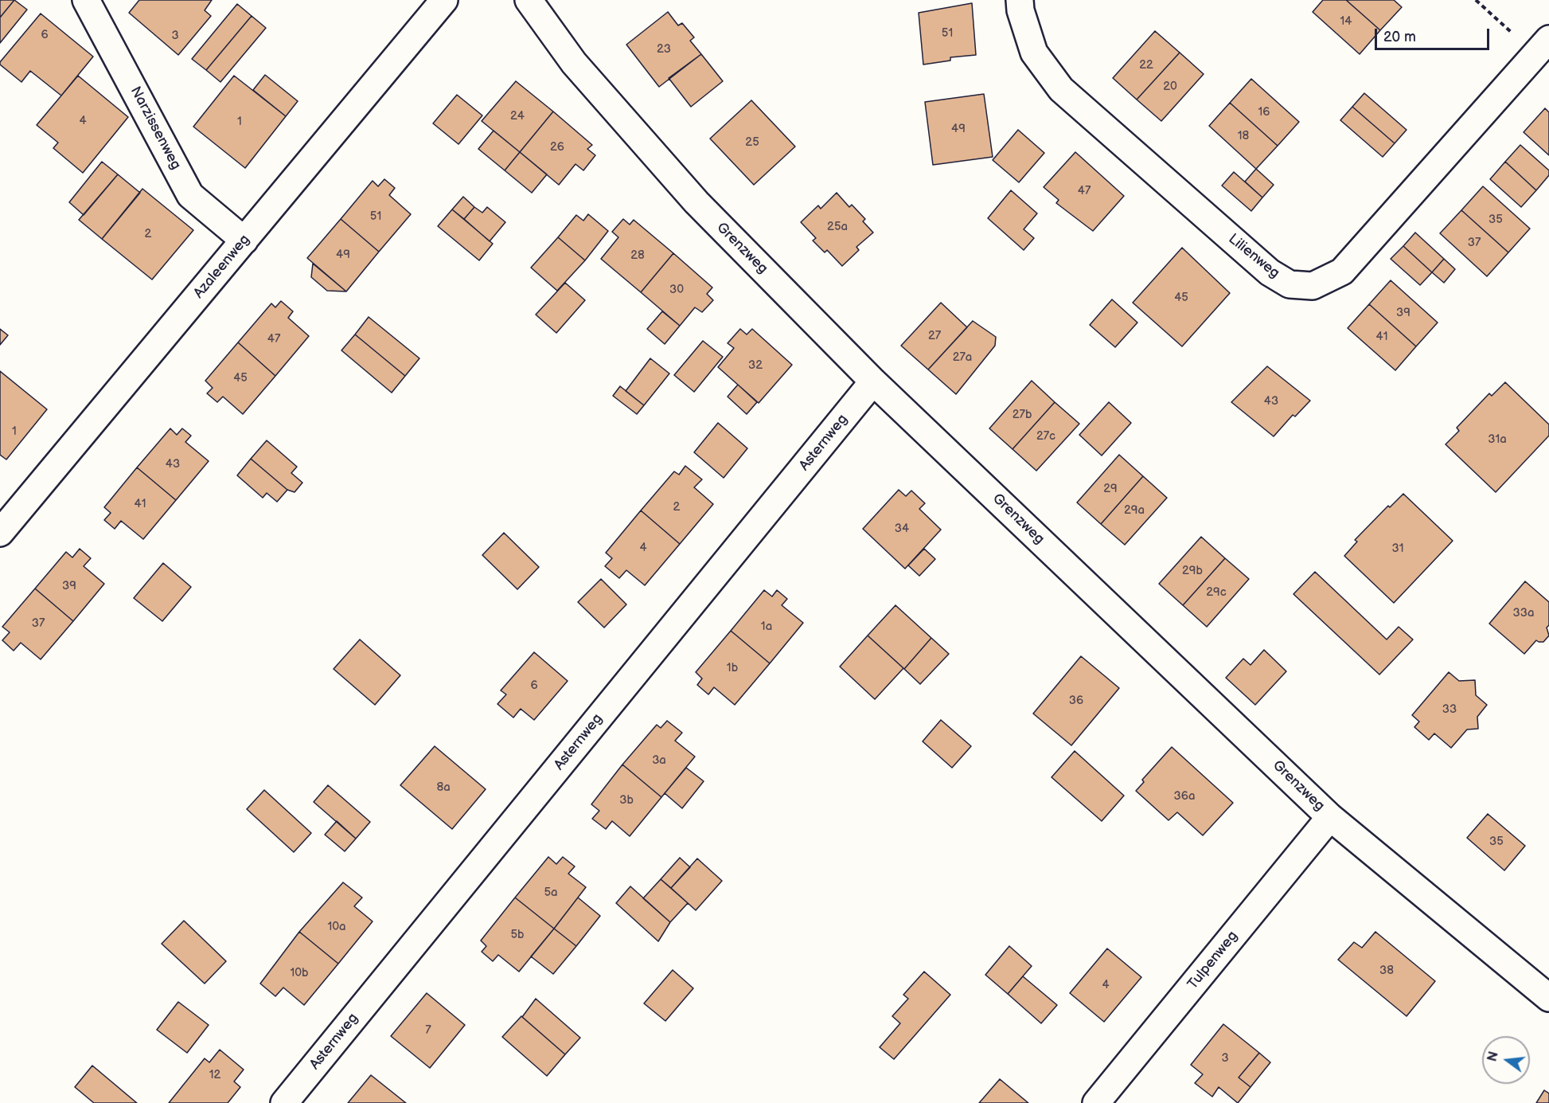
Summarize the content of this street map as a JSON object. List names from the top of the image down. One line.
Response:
{"streets":{"street":["Narzissenweg","Grenzweg","Lilienweg","Azaleenweg","Asternweg","Tulpenweg"]},"crossings":[["Narzissenweg","Azaleenweg"],["Grenzweg","Asternweg"],["Grenzweg","Tulpenweg"]],"house_numbers":["14","51","6","3","23","22","20","16","24","4","1","49","18","25","26","47","51","35","25a","2","37","49","28","30","45","39","27","41","47","27a","32","45","43","27b","1","27c","31a","43","29","41","2","29a","34","4","31","29b","39","29c","33a","37","1a","1b","6","36","33","3a","8a","36a","3b","35","5a","10a","5b","38","10b","4","7","3","12"],"scale_bar":"20 m","north":"left"}
